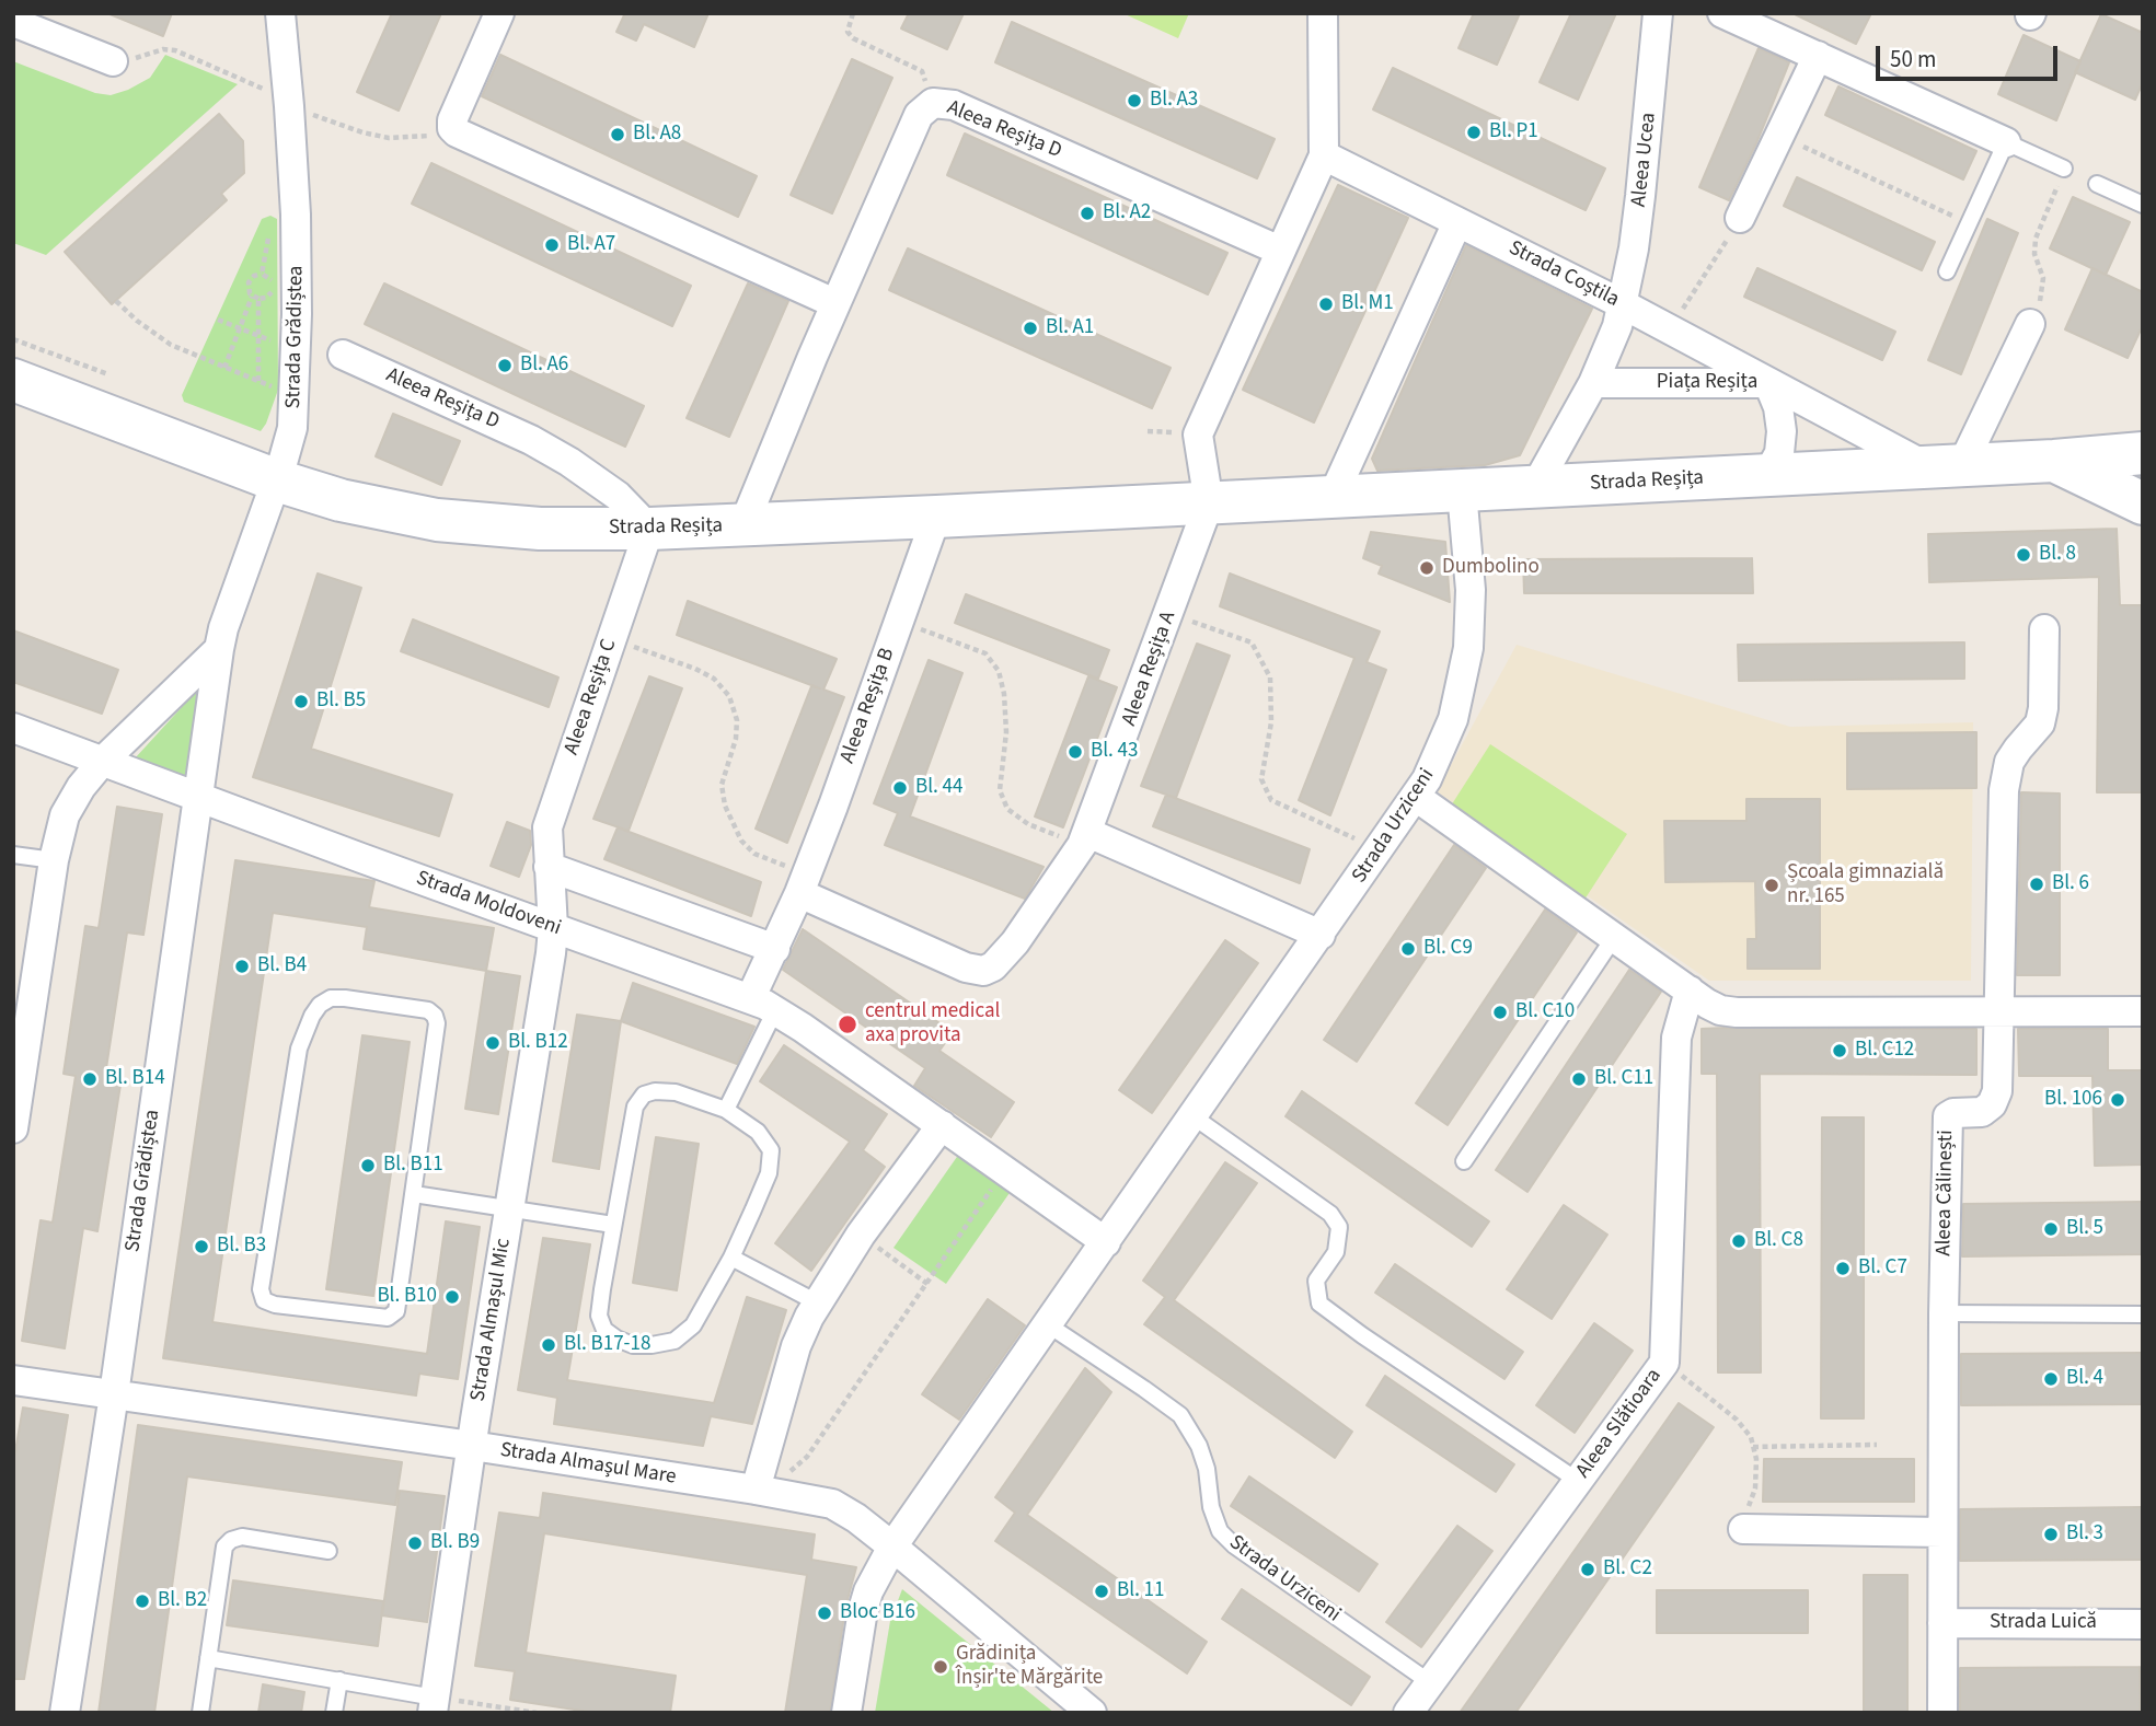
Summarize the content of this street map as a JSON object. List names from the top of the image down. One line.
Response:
{"streets":{"street":["Aleea Reșița D","Aleea Ucea","Strada Coștila","Strada Grădiștea","Piața Reșița","Strada Reșița","Aleea Reșița A","Aleea Reșița C","Aleea Reșița B","Strada Urziceni","Strada Moldoveni","Aleea Călinești","Strada Almașul Mic","Aleea Slătioara","Strada Almașul Mare","Strada Luică"]},"crossings":[["Aleea Reșița D","Strada Reșița"],["Aleea Reșița D","Aleea Reșița C"],["Aleea Ucea","Strada Coștila"],["Strada Coștila","Piața Reșița"],["Strada Coștila","Strada Reșița"],["Strada Grădiștea","Strada Reșița"],["Strada Grădiștea","Strada Moldoveni"],["Strada Grădiștea","Strada Almașul Mare"],["Piața Reșița","Strada Reșița"],["Strada Reșița","Aleea Reșița A"],["Strada Reșița","Aleea Reșița C"],["Strada Reșița","Aleea Reșița B"],["Strada Reșița","Strada Urziceni"],["Aleea Reșița C","Strada Moldoveni"],["Aleea Reșița C","Strada Almașul Mic"],["Aleea Reșița B","Strada Moldoveni"],["Strada Urziceni","Strada Moldoveni"],["Strada Urziceni","Aleea Slătioara"],["Strada Urziceni","Strada Almașul Mare"],["Strada Moldoveni","Strada Almașul Mic"],["Aleea Călinești","Strada Luică"],["Strada Almașul Mic","Strada Almașul Mare"]],"places":["Bl. A3","Bl. P1","Bl. A8","Bl. A2","Bl. A7","Bl. M1","Bl. A1","Bl. A6","Bl. 8","Dumbolino","Bl. B5","Bl. 43","Bl. 44","Bl. 6","Școala gimnazială nr. 165","Bl. C9","Bl. B4","Bl. C10","centrul medical axa provita","Bl. B12","Bl. C12","Bl. B14","Bl. C11","Bl. 106","Bl. B11","Bl. 5","Bl. C8","Bl. B3","Bl. C7","Bl. B10","Bl. B17-18","Bl. 4","Bl. 3","Bl. B9","Bl. C2","Bl. 11","Bl. B2","Bloc B16","Grădinița Înșir'te Mărgărite"],"scale_bar":"50 m"}
